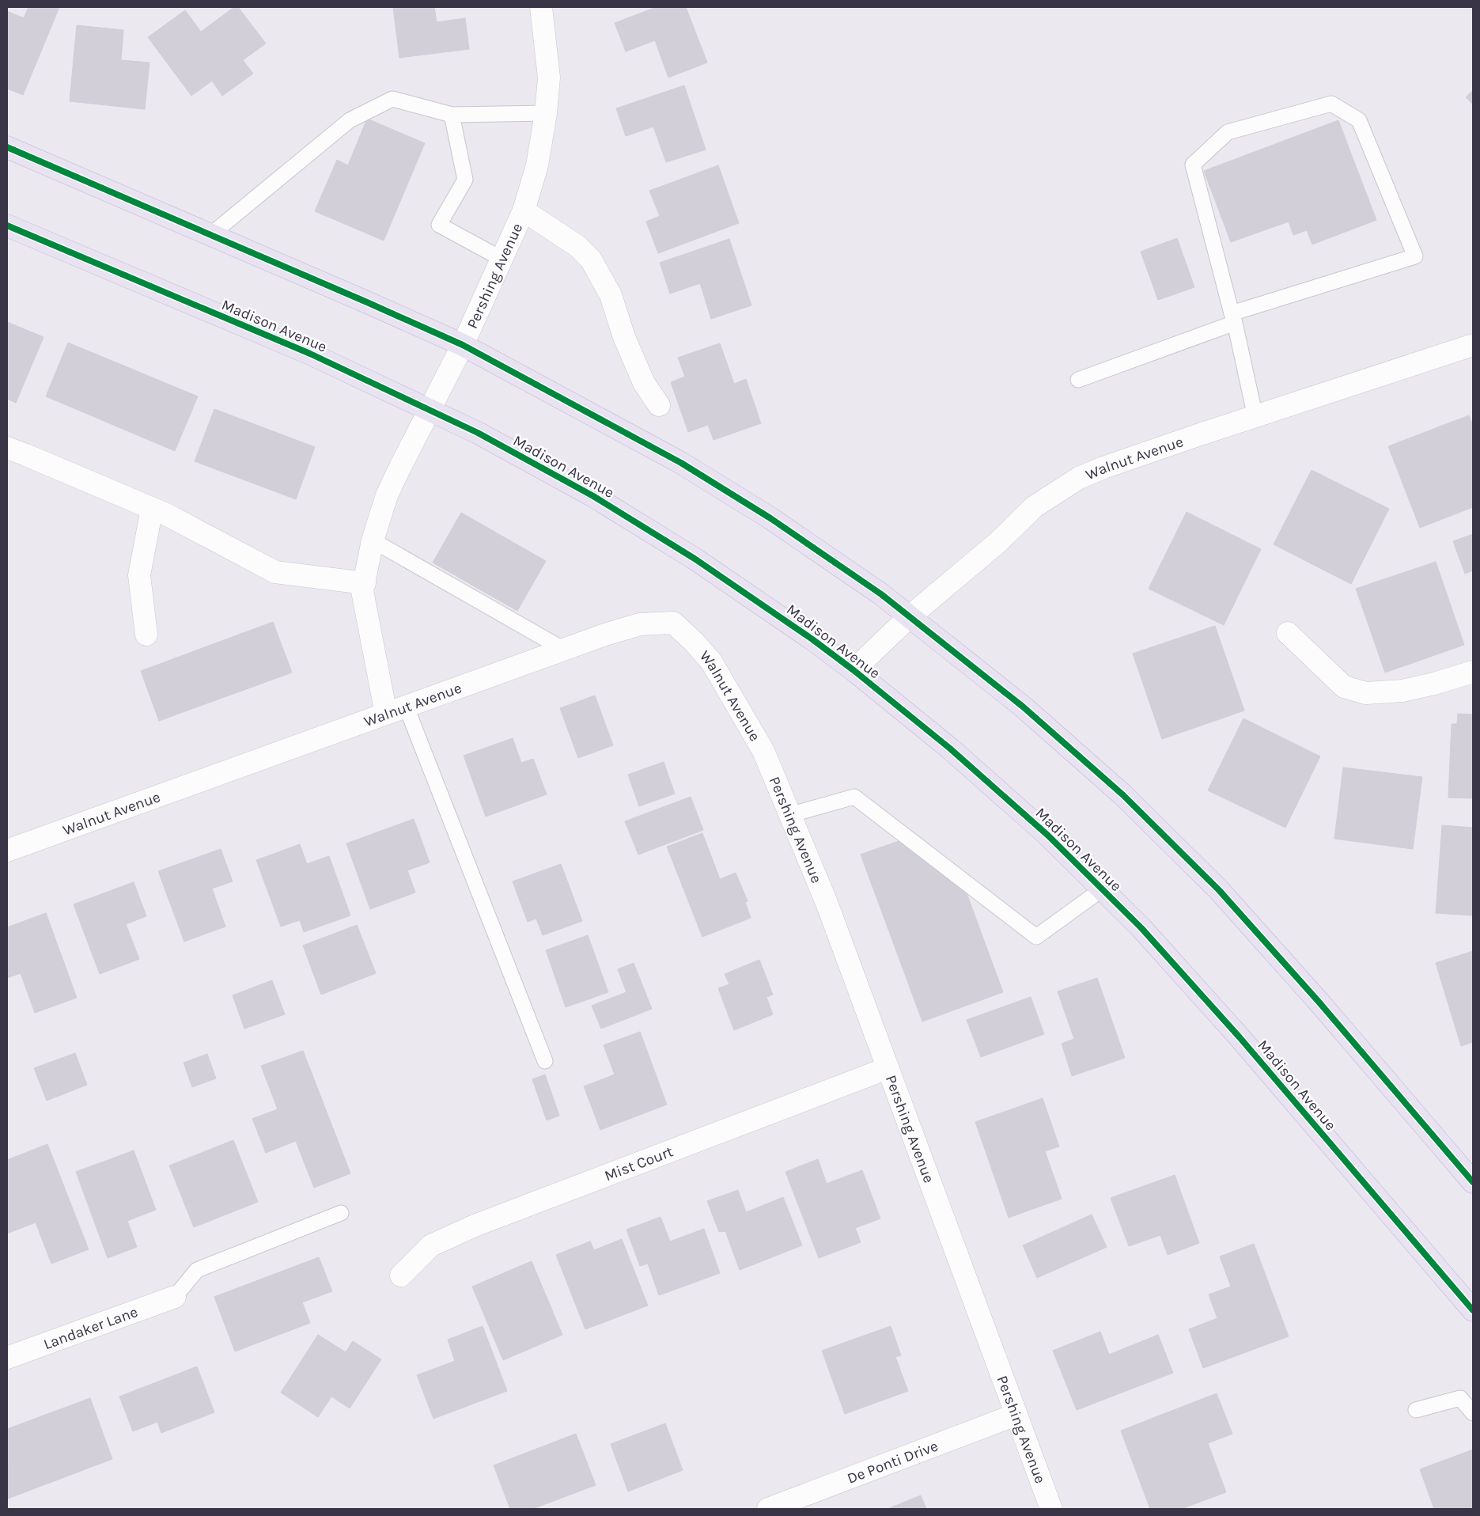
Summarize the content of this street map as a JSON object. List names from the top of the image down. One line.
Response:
{"streets":{"main road":["Madison Avenue"],"street":["Pershing Avenue","Walnut Avenue","Mist Court","Landaker Lane","De Ponti Drive"]},"crossings":[["Pershing Avenue","Madison Avenue"],["Pershing Avenue","Walnut Avenue"],["Pershing Avenue","Mist Court"],["Pershing Avenue","De Ponti Drive"],["Madison Avenue","Walnut Avenue"]]}
